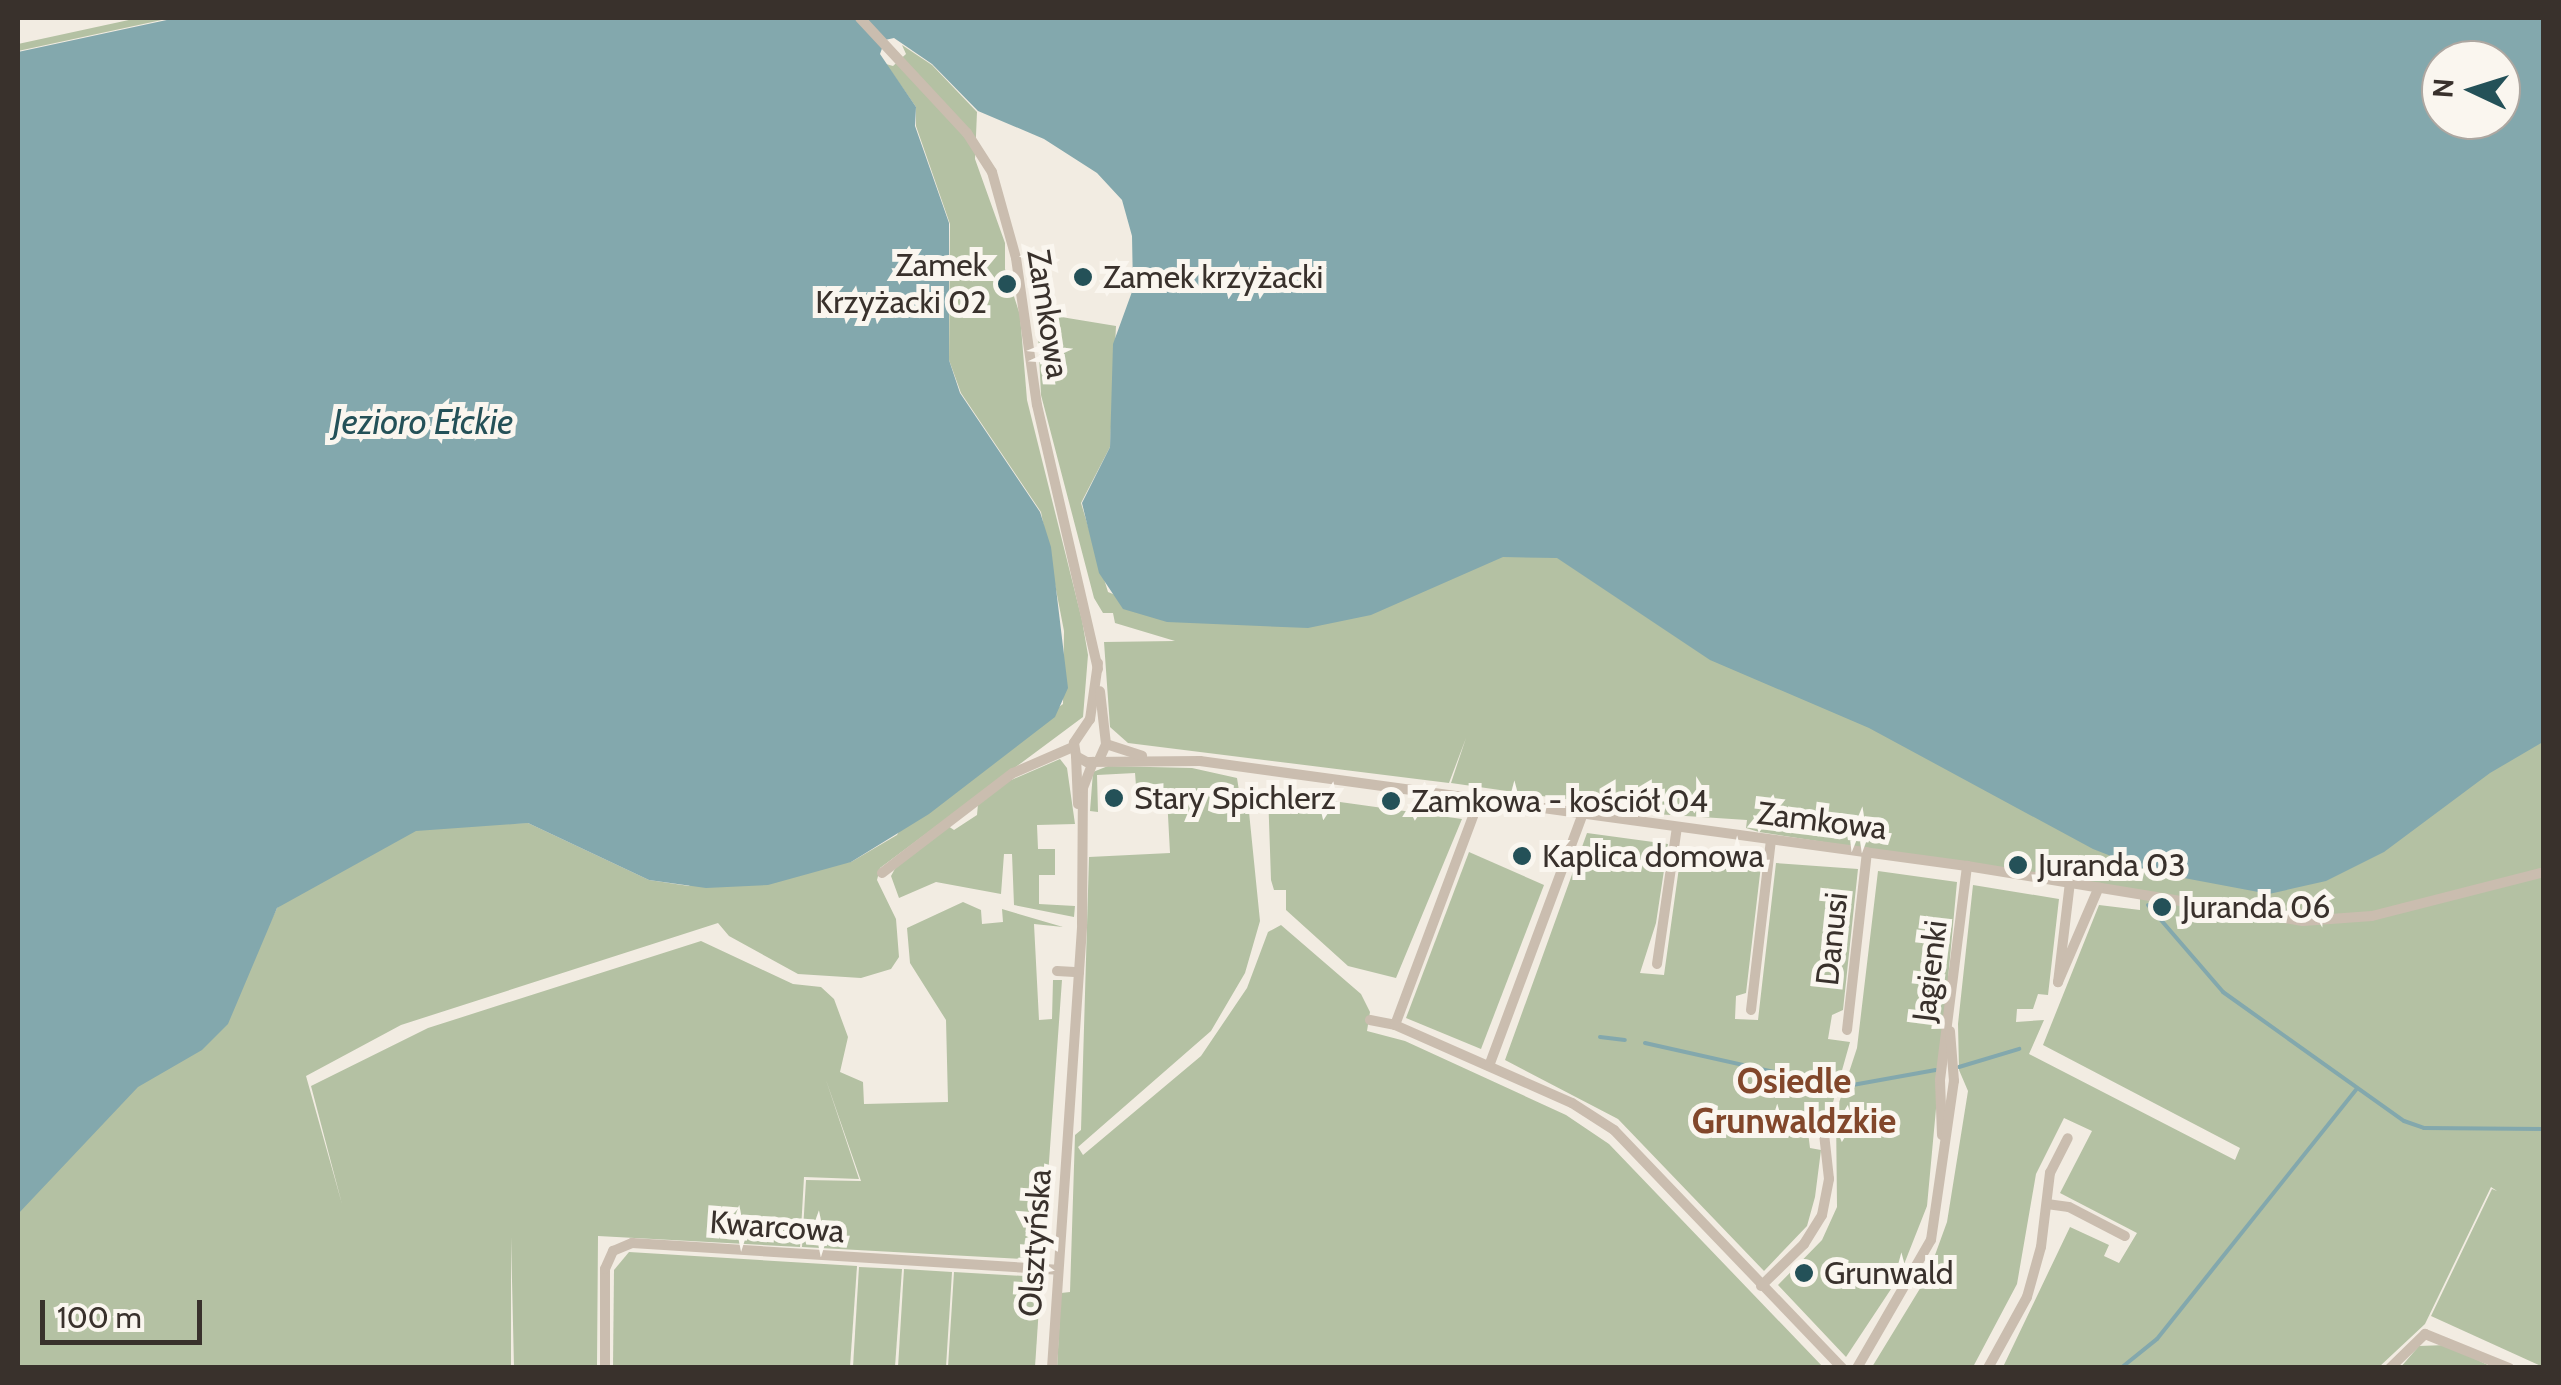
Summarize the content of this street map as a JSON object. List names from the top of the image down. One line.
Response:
{"streets":{"street":["Zamkowa","Danusi","Jagienki","Kwarcowa","Olsztyńska"]},"crossings":[["Zamkowa","Danusi"],["Zamkowa","Jagienki"],["Kwarcowa","Olsztyńska"]],"districts":["Osiedle Grunwaldzkie"],"water":["Jezioro Ełckie"],"places":["Zamek krzyżacki","Zamek Krzyżacki 02","Stary Spichlerz","Zamkowa - kościół 04","Kaplica domowa","Juranda 03","Juranda 06","Grunwald"],"scale_bar":"100 m","north":"left"}
